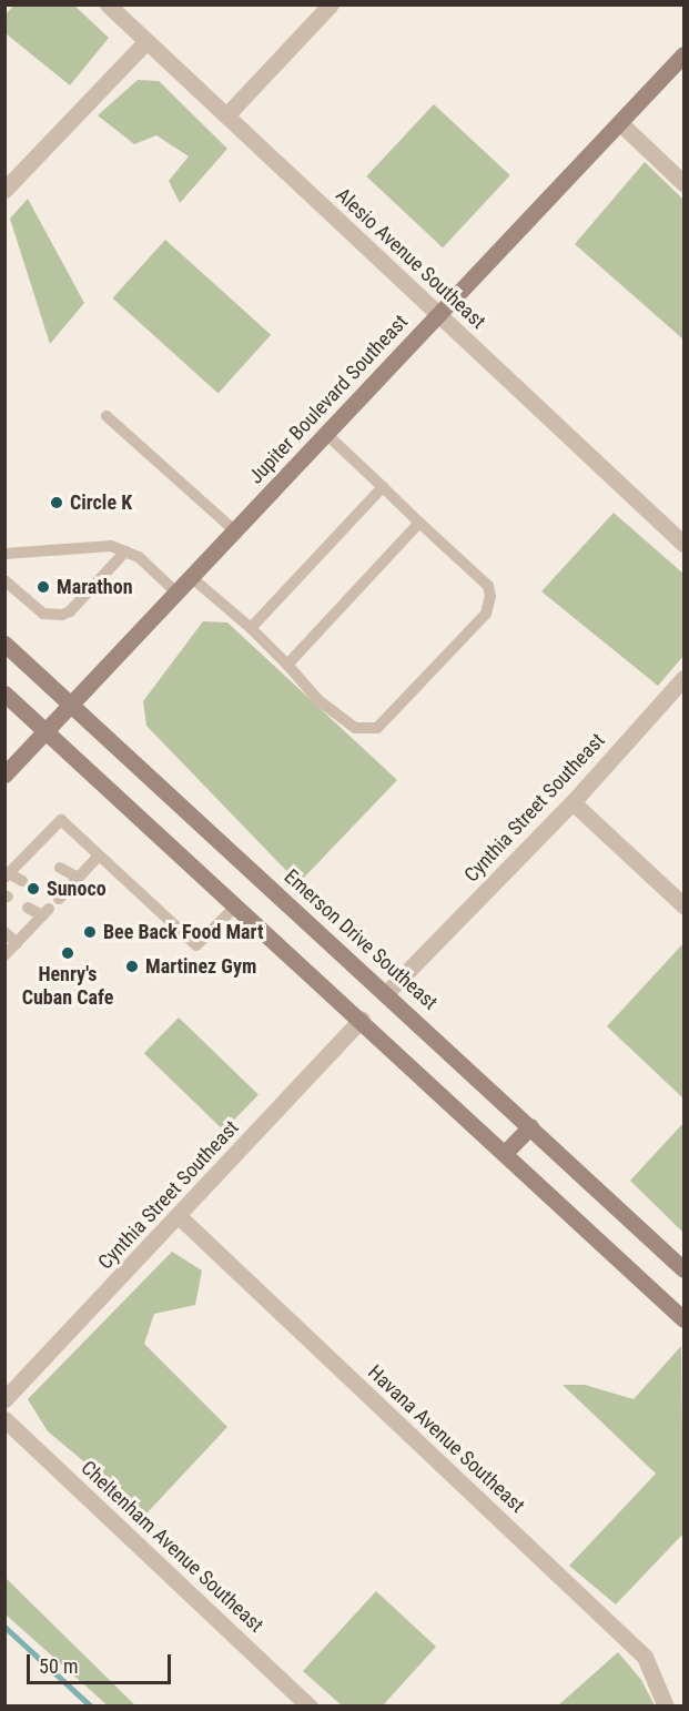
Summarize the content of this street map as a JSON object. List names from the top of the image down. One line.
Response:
{"streets":{"street":["Alesio Avenue Southeast","Jupiter Boulevard Southeast","Cynthia Street Southeast","Emerson Drive Southeast","Havana Avenue Southeast","Cheltenham Avenue Southeast"]},"crossings":[["Alesio Avenue Southeast","Jupiter Boulevard Southeast"],["Jupiter Boulevard Southeast","Emerson Drive Southeast"],["Cynthia Street Southeast","Emerson Drive Southeast"],["Cynthia Street Southeast","Havana Avenue Southeast"]],"places":["Circle K","Marathon","Sunoco","Bee Back Food Mart","Henry's Cuban Cafe","Martinez Gym"],"scale_bar":"50 m"}
